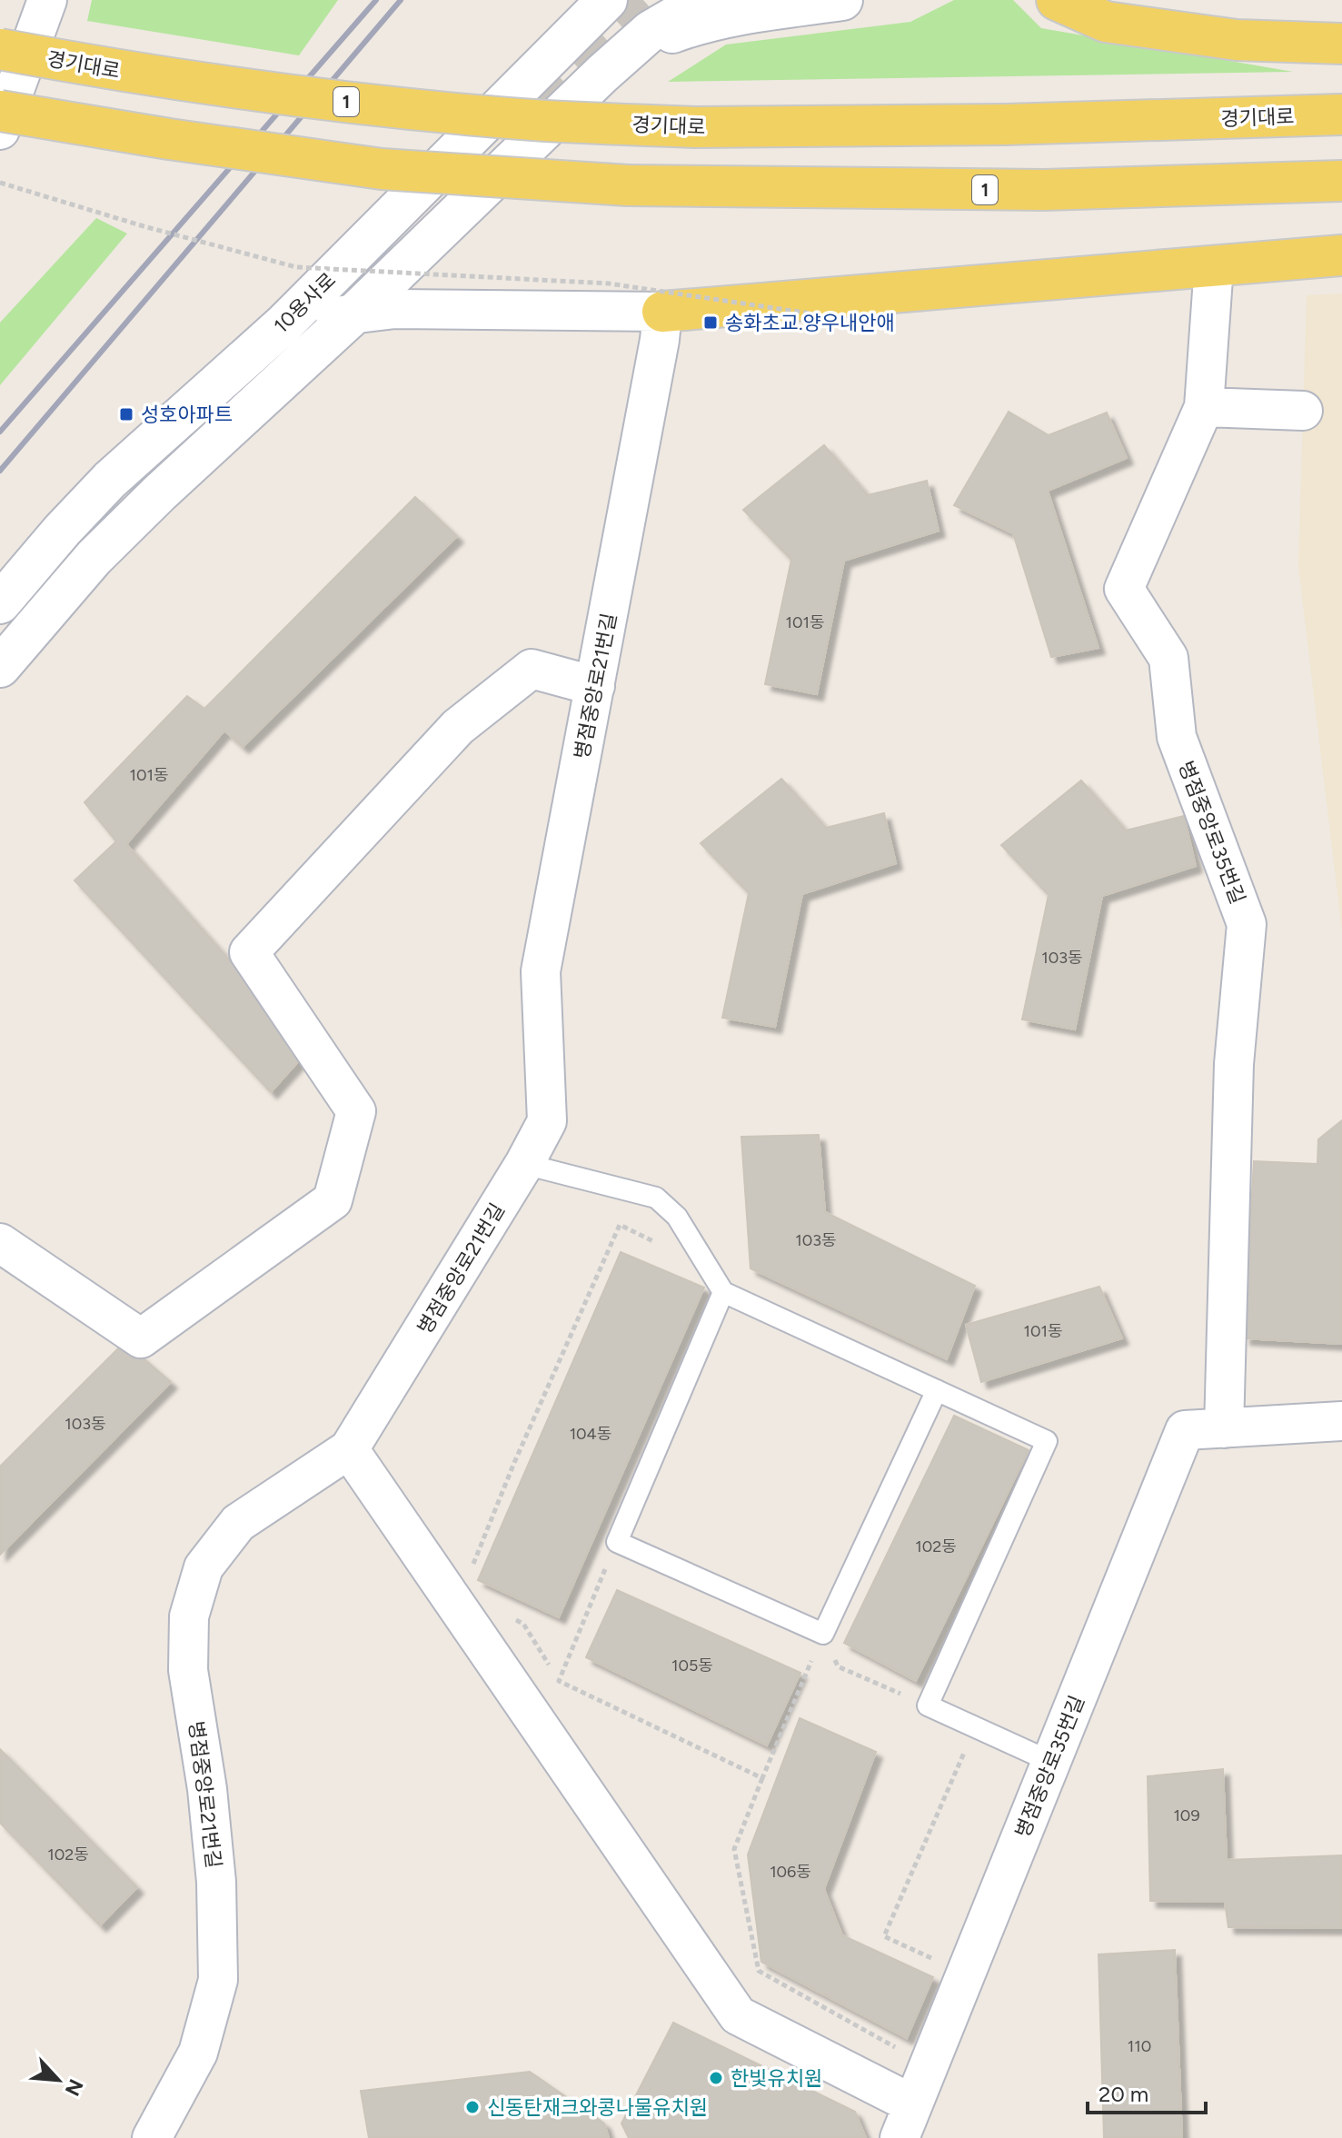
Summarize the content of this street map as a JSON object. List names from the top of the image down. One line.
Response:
{"streets":{"main road":["경기대로","1"],"street":["10용사로","병점중앙로21번길","병점중앙로35번길"]},"places":{"transit":["송화초교.양우내안애","성호아파트"],"other":["한빛유치원","신동탄재크와콩나물유치원"]},"house_numbers":["101동","101동","103동","103동","101동","103동","104동","102동","105동","109","102동","106동","110"],"scale_bar":"20 m","north":"bottom right"}
